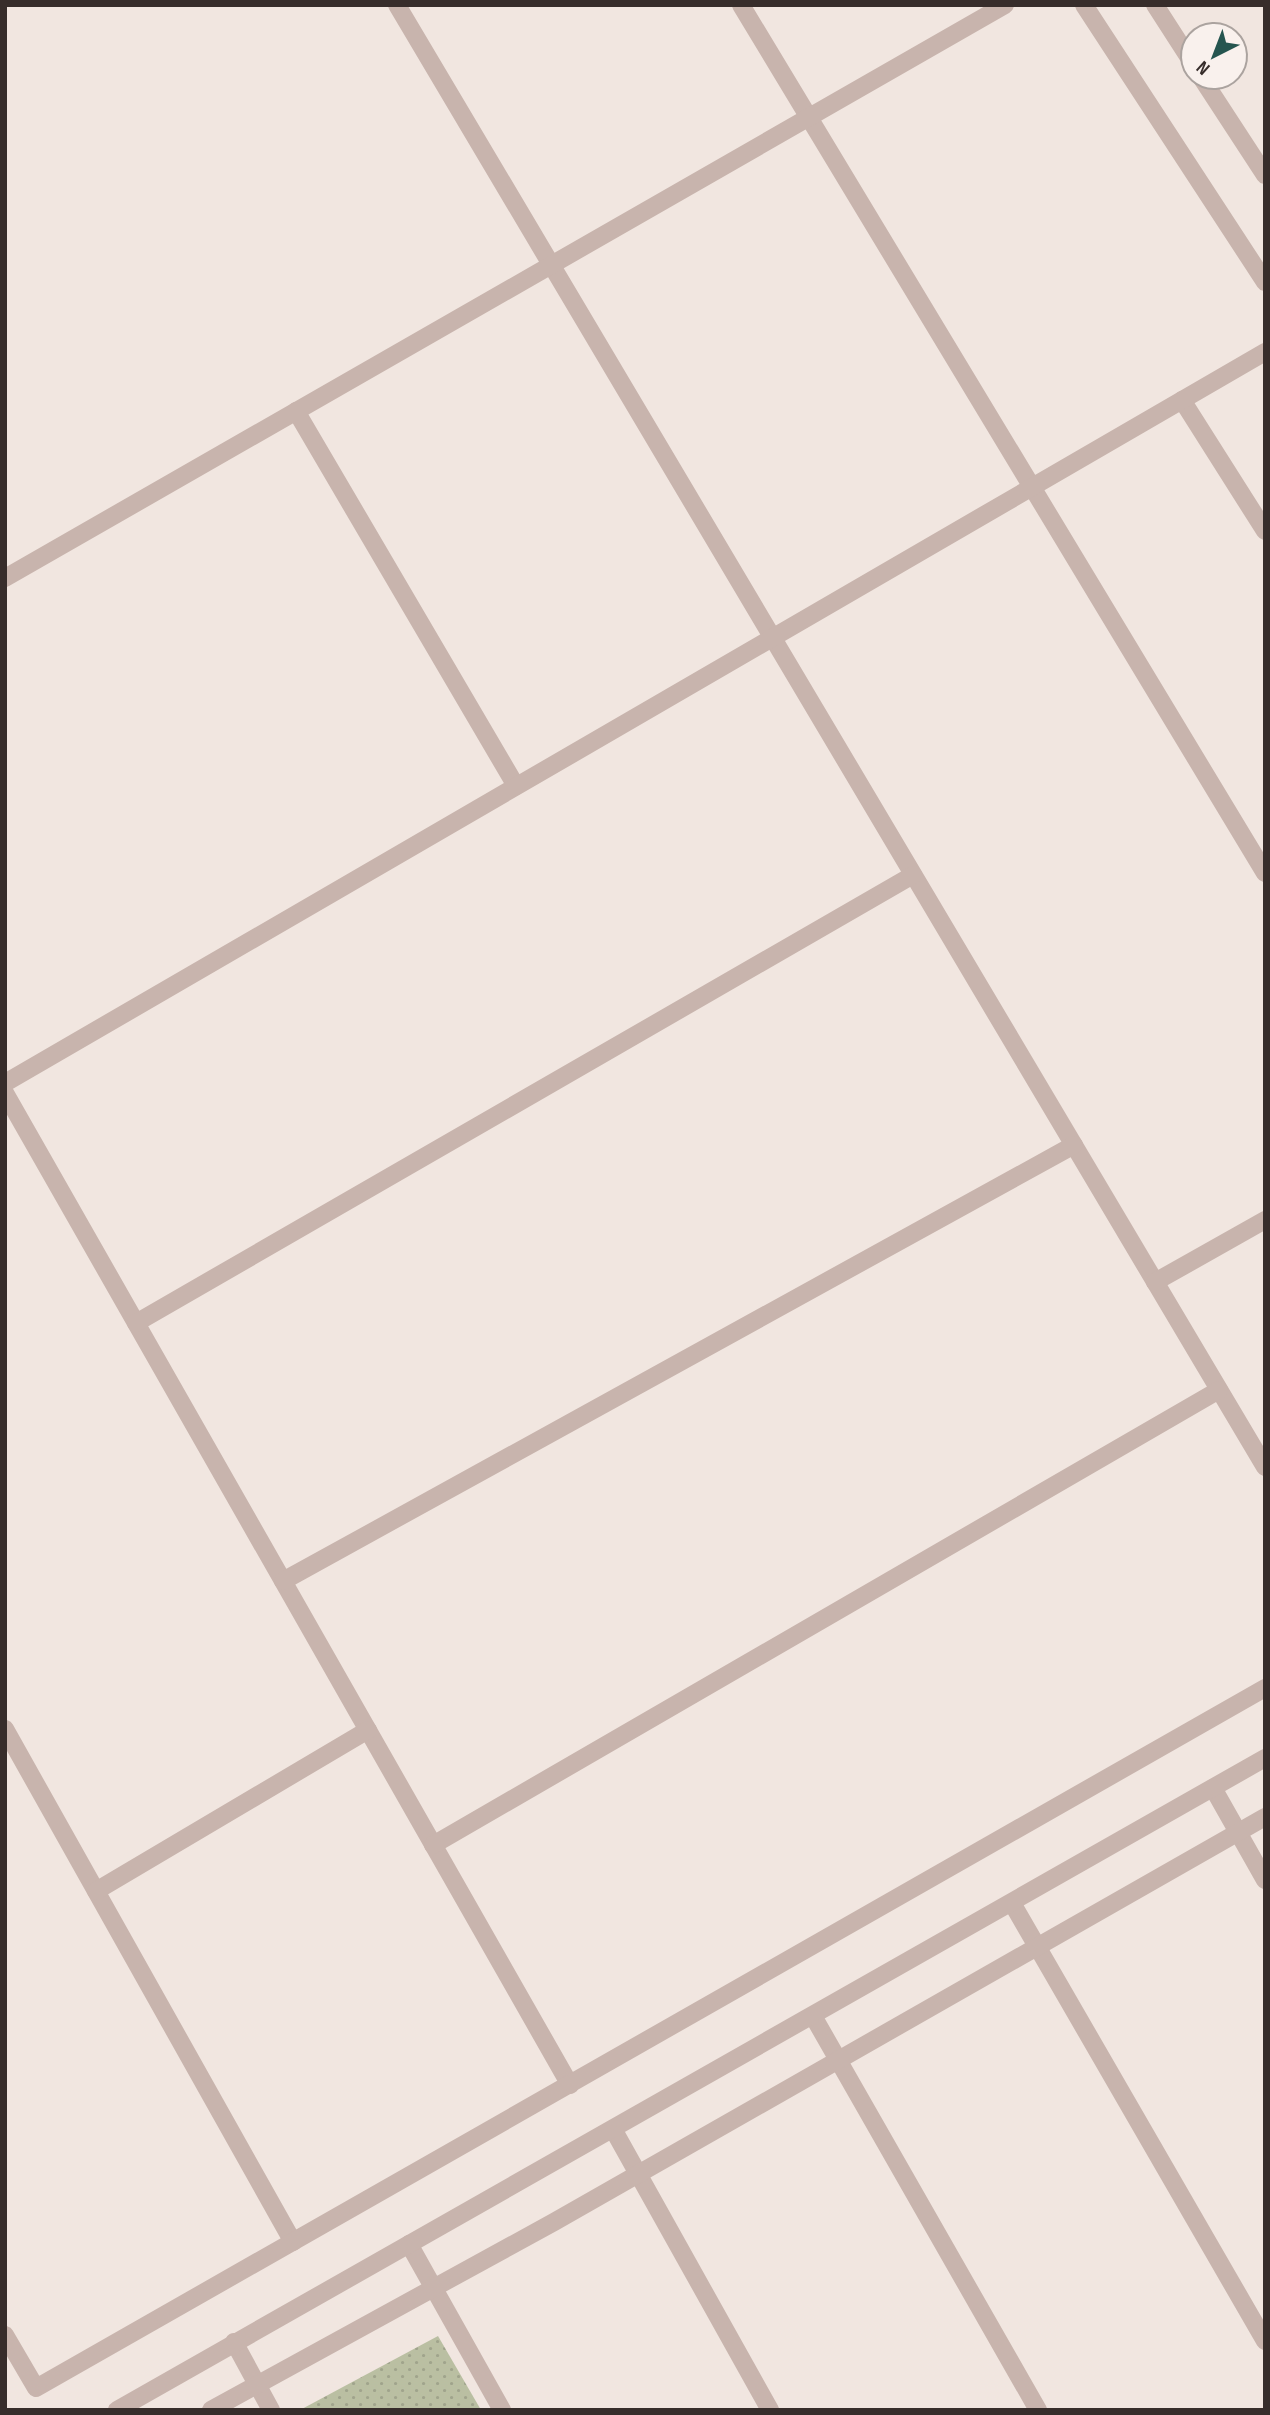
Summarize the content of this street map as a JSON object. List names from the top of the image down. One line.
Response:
{"north":"bottom left"}
